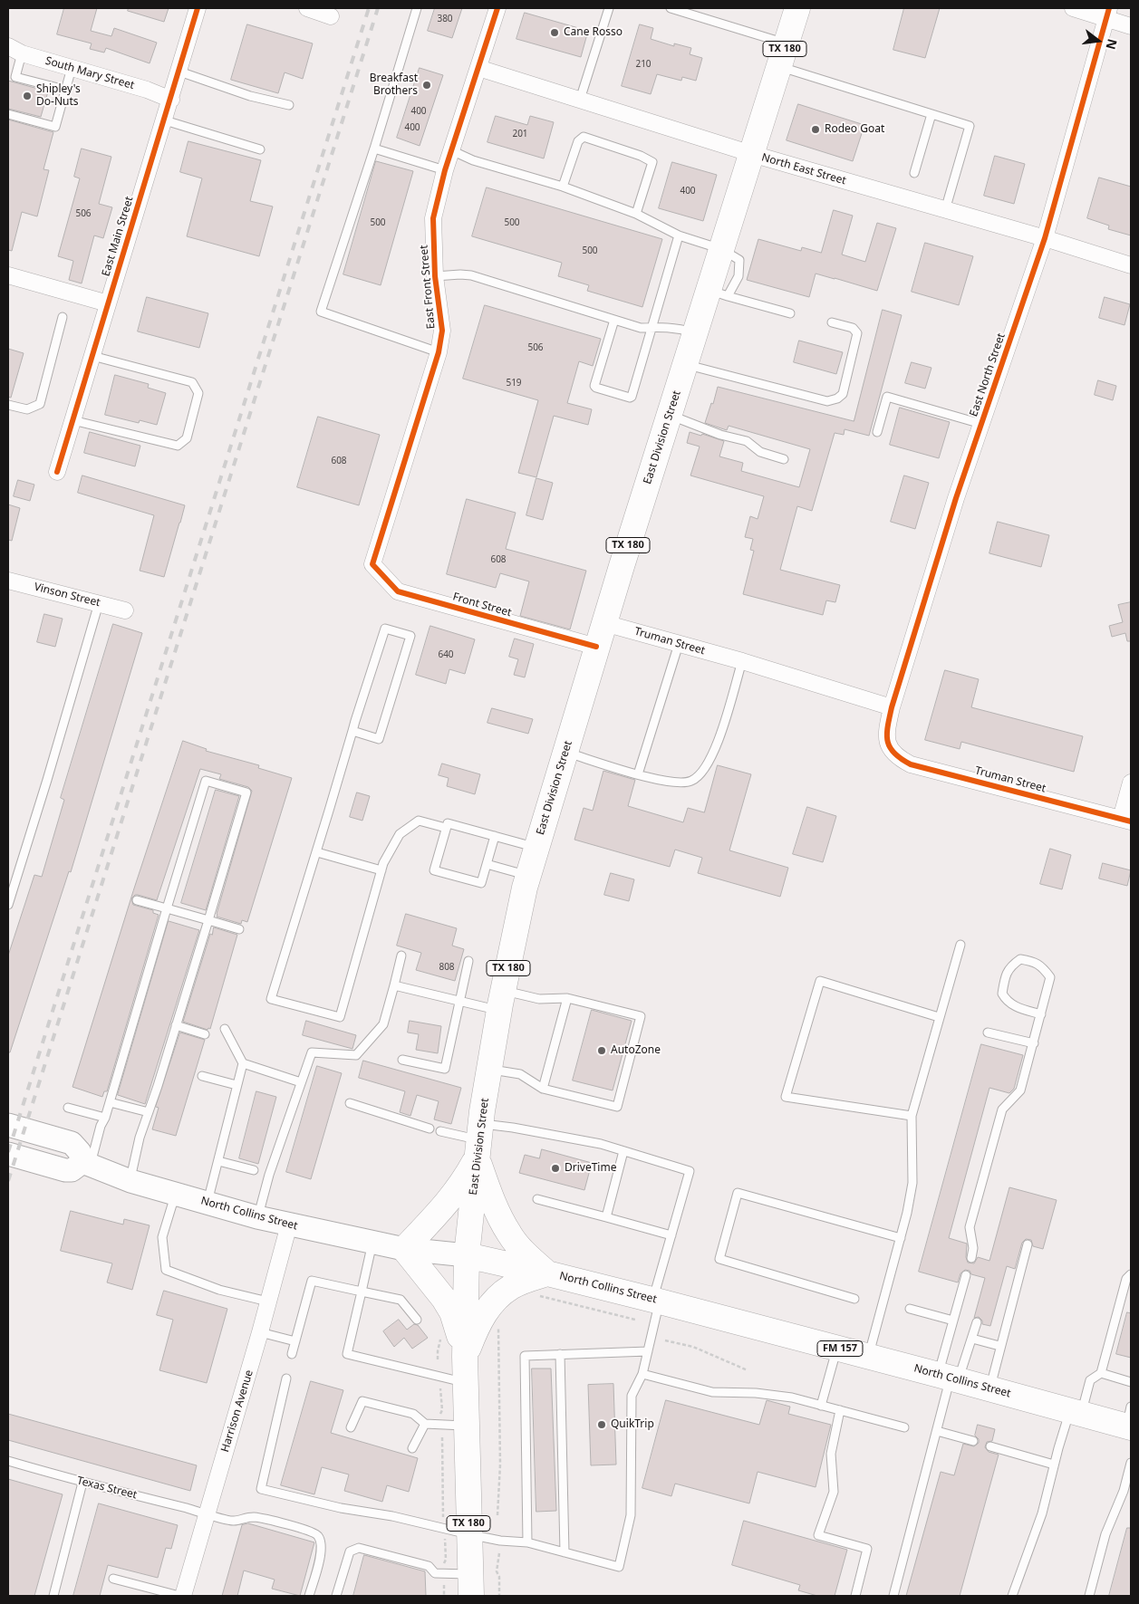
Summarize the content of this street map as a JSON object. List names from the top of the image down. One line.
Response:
{"streets":{"main road":["TX 180","East Division Street","North Collins Street","FM 157"],"street":["South Mary Street","North East Street","East Main Street","East Front Street","East North Street","Vinson Street","Front Street","Truman Street","Harrison Avenue"],"lane":["Texas Street"]},"crossings":[["South Mary Street","East Main Street"],["North East Street","East Front Street"],["North East Street","East North Street"],["North East Street","East Division Street"],["East Front Street","Front Street"],["East North Street","Truman Street"],["East Division Street","Front Street"],["East Division Street","Truman Street"],["East Division Street","North Collins Street"],["North Collins Street","Harrison Avenue"],["Harrison Avenue","Texas Street"]],"places":["Cane Rosso","Breakfast Brothers","Shipley's Do-Nuts","Rodeo Goat","AutoZone","DriveTime","QuikTrip"],"house_numbers":["380","210","400","400","201","400","506","500","500","500","506","519","608","608","640","808"],"north":"right"}
